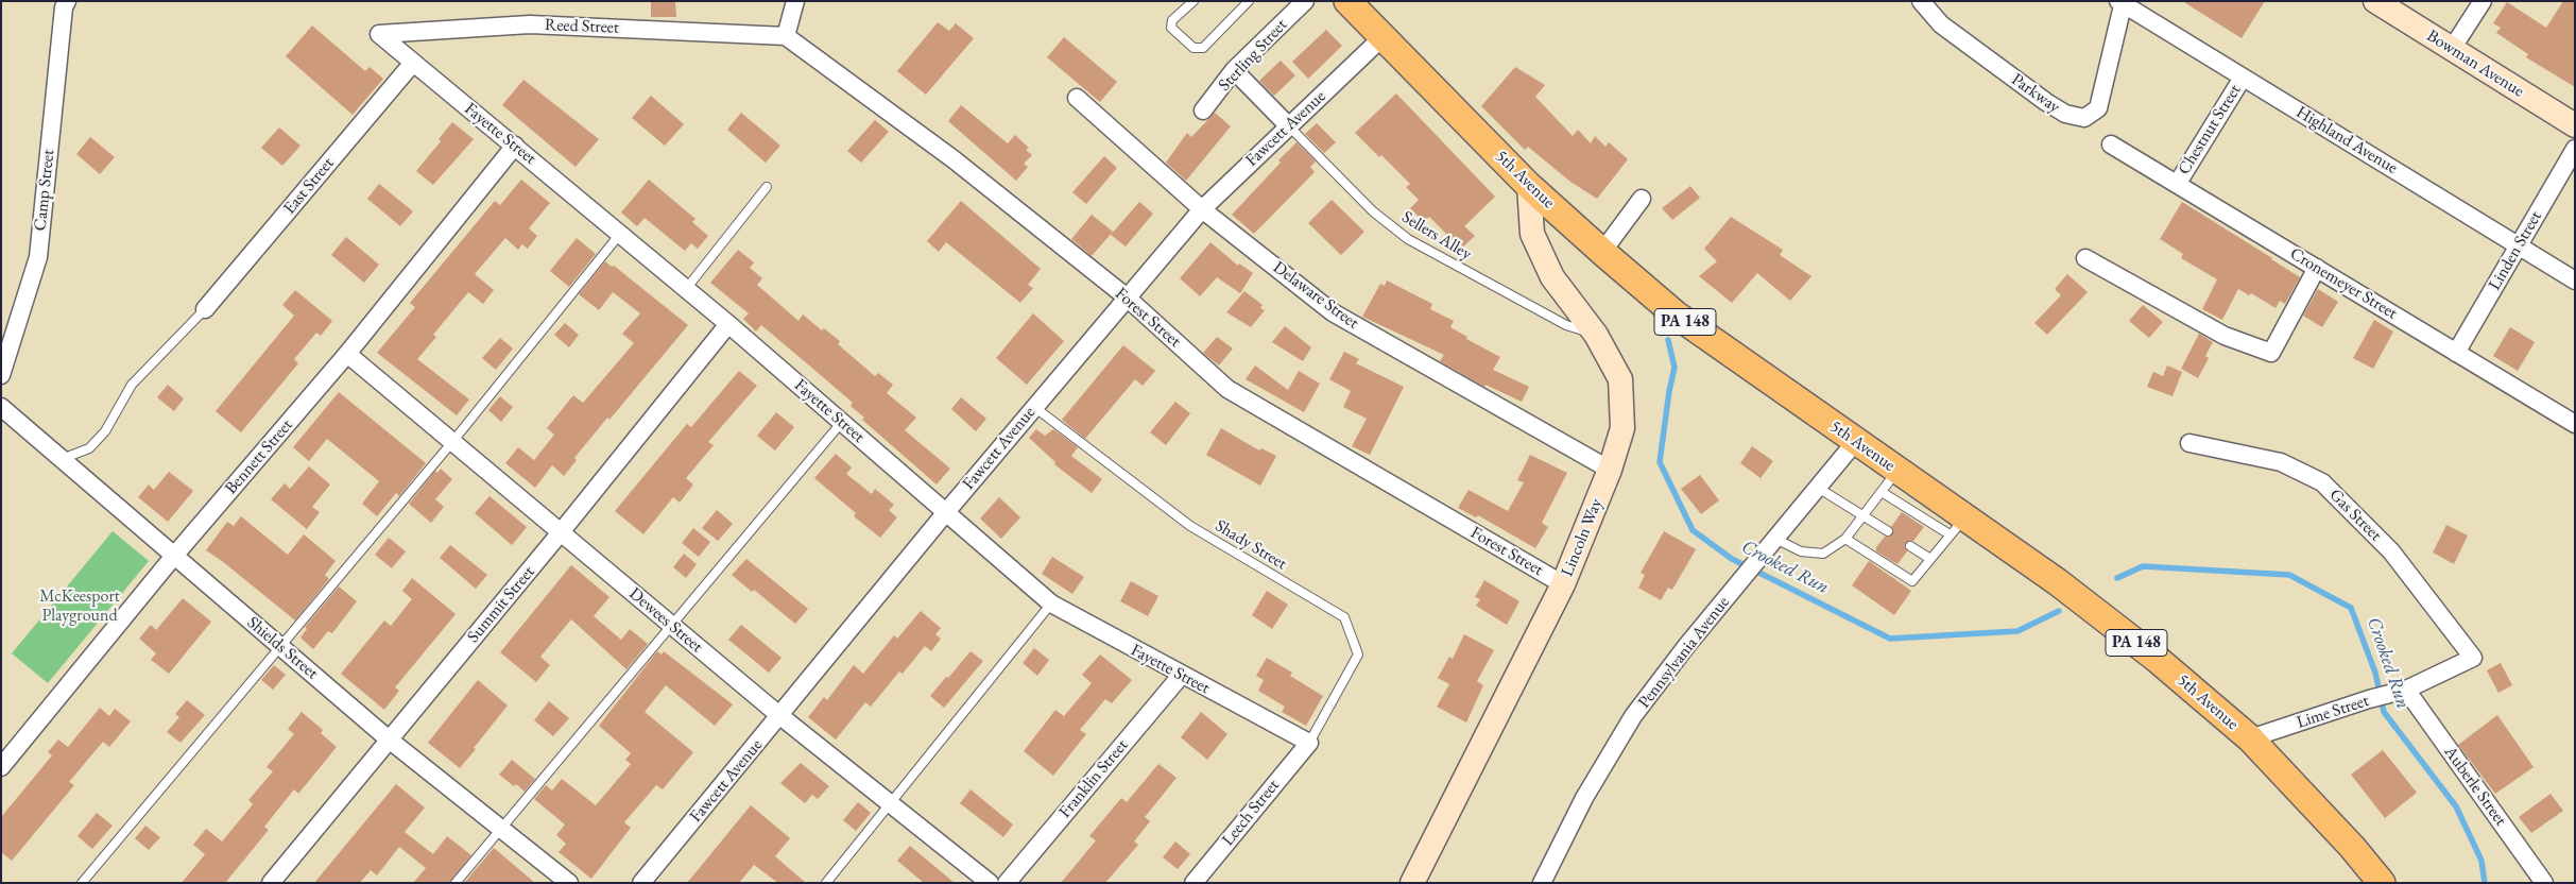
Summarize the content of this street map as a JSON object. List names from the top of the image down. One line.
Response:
{"streets":{"main road":["Bowman Avenue","5th Avenue","PA 148","Lincoln Way"],"street":["Reed Street","Sterling Street","Parkway","Fawcett Avenue","Chestnut Street","Fayette Street","Highland Avenue","East Street","Camp Street","Linden Street","Cronemeyer Street","Delaware Street","Forest Street","Bennett Street","Gas Street","Summit Street","Dewees Street","Shields Street","Pennsylvania Avenue","Lime Street","Franklin Street","Auberle Street","Leech Street"],"lane":["Sellers Alley","Shady Street"]},"crossings":[["Reed Street","Fayette Street"],["Reed Street","Forest Street"],["Parkway","Highland Avenue"],["Fawcett Avenue","Fayette Street"],["Fawcett Avenue","5th Avenue"],["Fawcett Avenue","Sellers Alley"],["Fawcett Avenue","Delaware Street"],["Fawcett Avenue","Forest Street"],["Fawcett Avenue","Shady Street"],["Fawcett Avenue","Dewees Street"],["Chestnut Street","Highland Avenue"],["Chestnut Street","Cronemeyer Street"],["Fayette Street","East Street"],["Fayette Street","Bennett Street"],["Fayette Street","Shady Street"],["Fayette Street","Summit Street"],["Fayette Street","Franklin Street"],["Fayette Street","Leech Street"],["Highland Avenue","Linden Street"],["5th Avenue","Lincoln Way"],["5th Avenue","Pennsylvania Avenue"],["5th Avenue","Lime Street"],["Sellers Alley","Lincoln Way"],["Linden Street","Cronemeyer Street"],["Delaware Street","Lincoln Way"],["Forest Street","Lincoln Way"],["Bennett Street","Dewees Street"],["Bennett Street","Shields Street"],["Gas Street","Lime Street"],["Shady Street","Leech Street"],["Summit Street","Dewees Street"],["Summit Street","Shields Street"],["Lime Street","Auberle Street"]],"water":["Crooked Run"],"parks":["McKeesport Playground"]}
